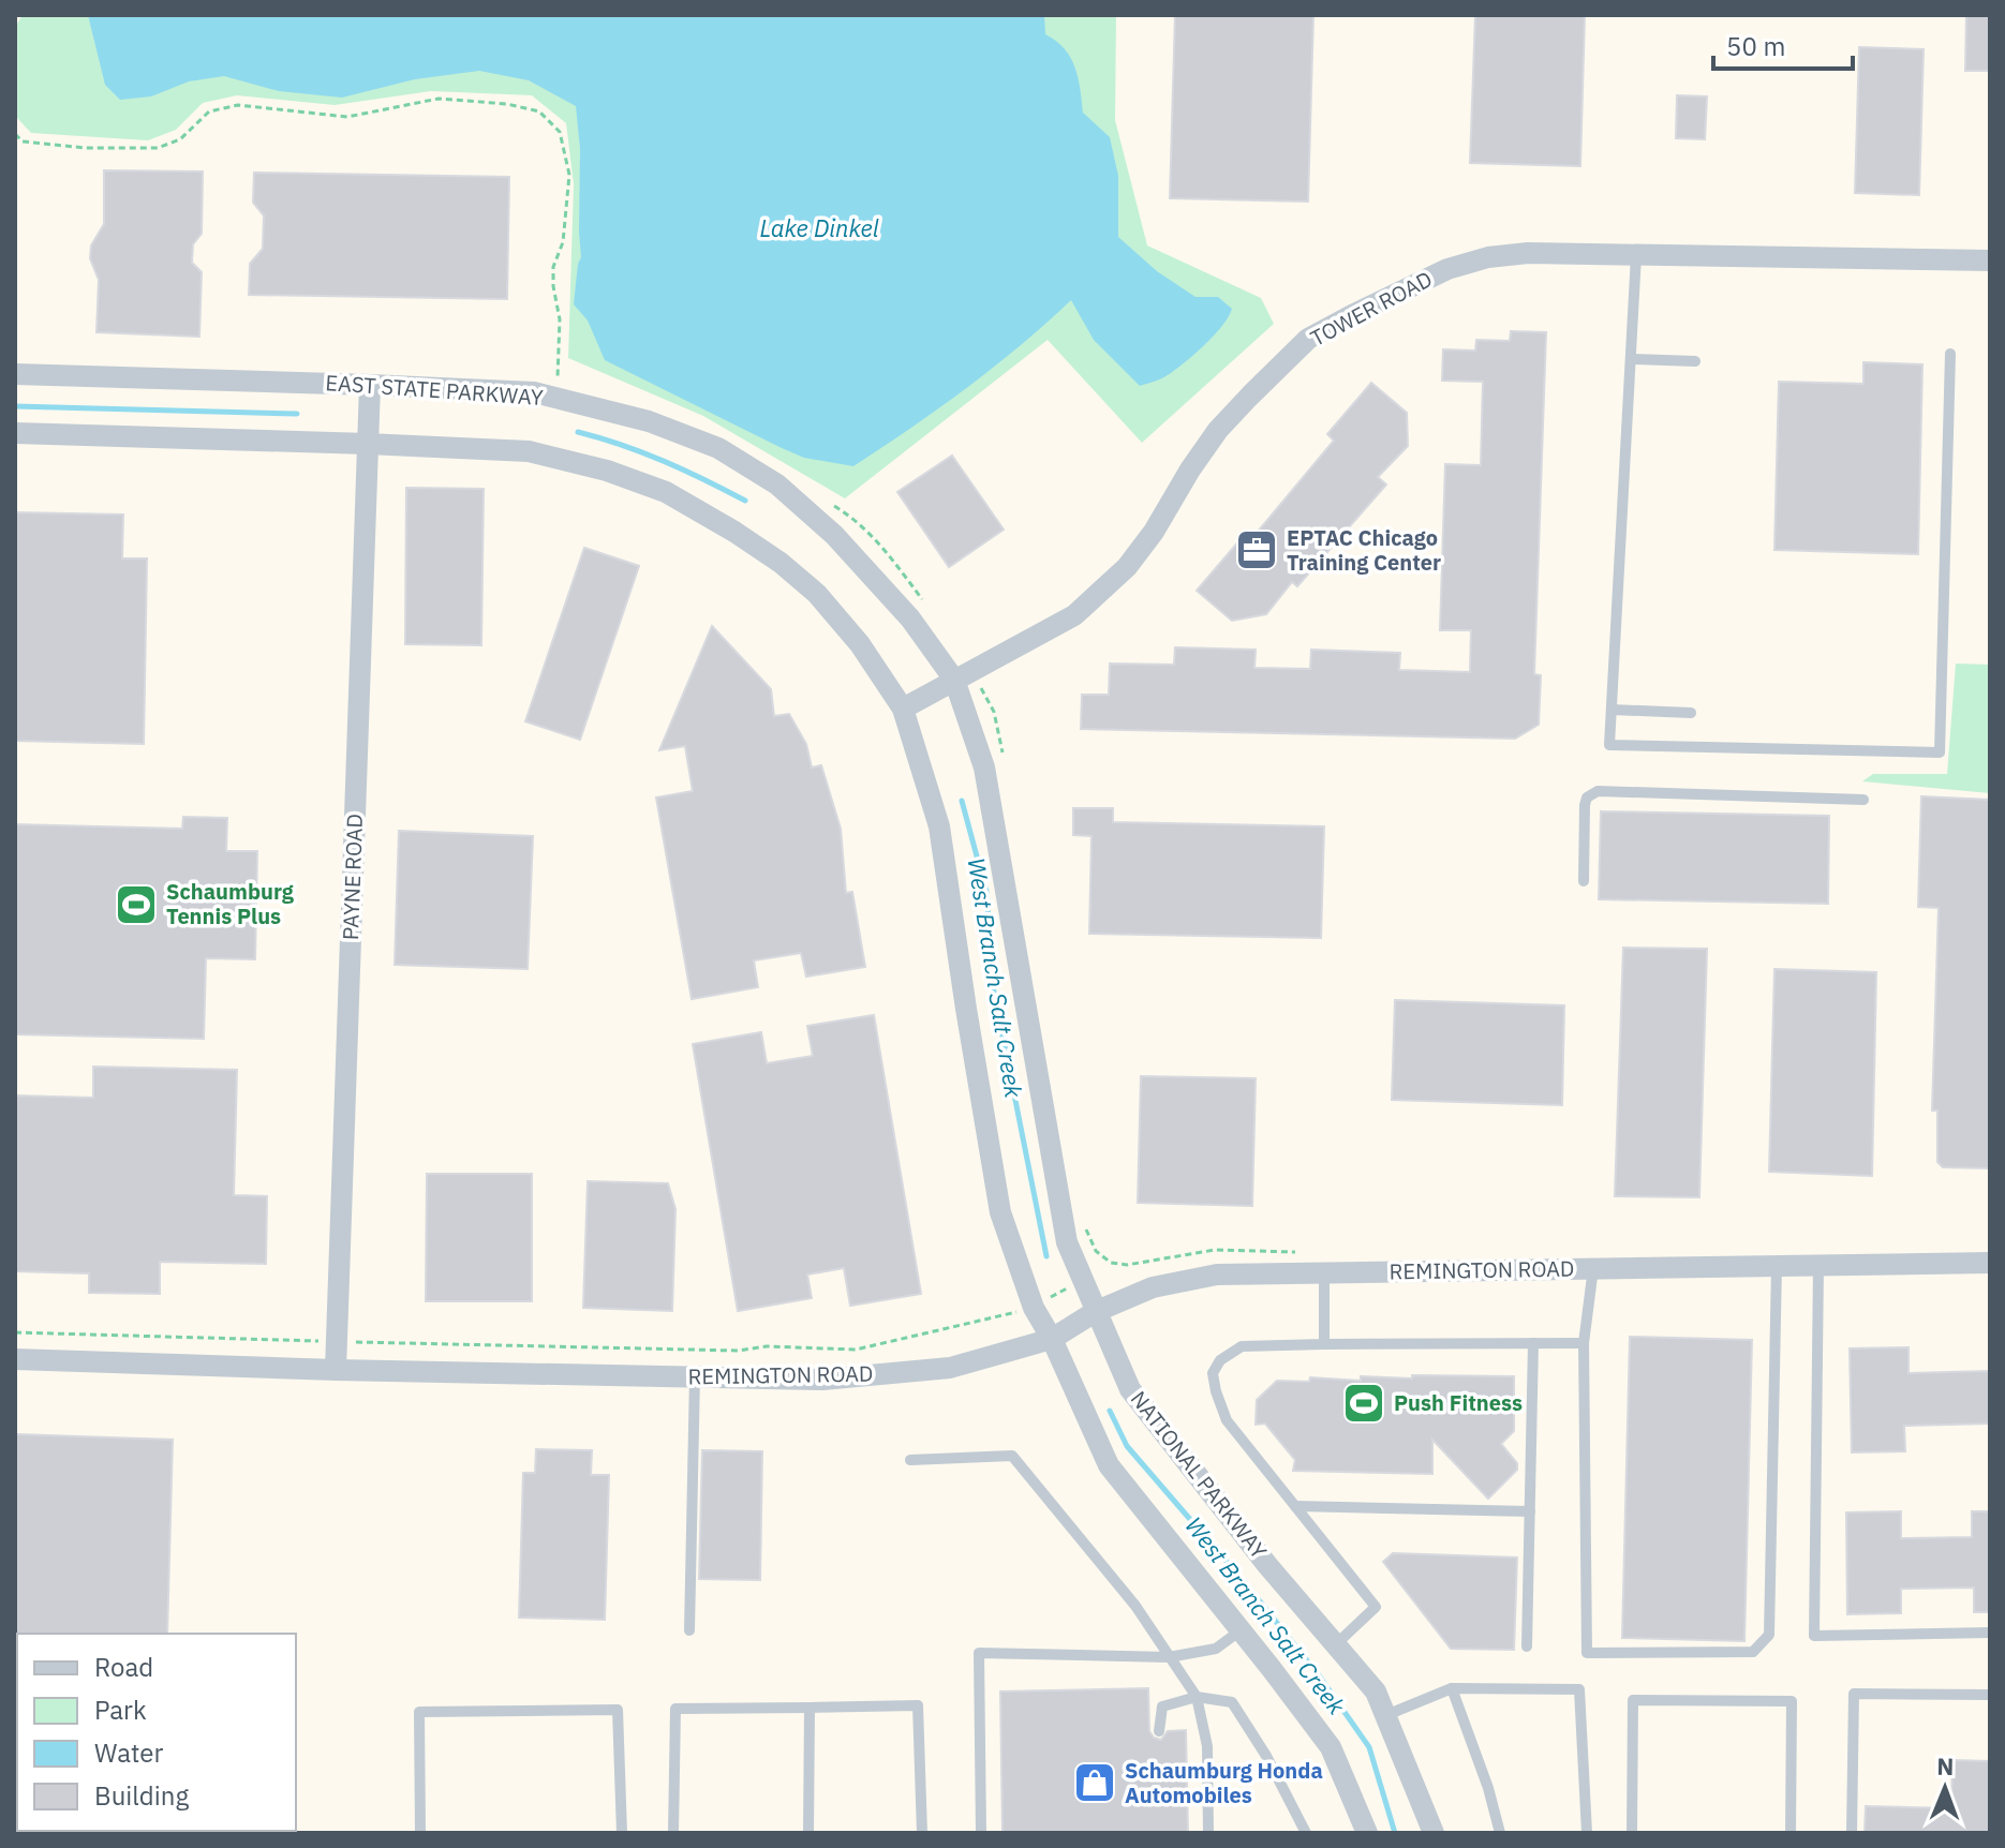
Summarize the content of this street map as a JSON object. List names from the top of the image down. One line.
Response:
{"streets":{"street":["TOWER ROAD","EAST STATE PARKWAY","PAYNE ROAD","REMINGTON ROAD","NATIONAL PARKWAY"]},"crossings":[["TOWER ROAD","EAST STATE PARKWAY"],["TOWER ROAD","NATIONAL PARKWAY"],["EAST STATE PARKWAY","PAYNE ROAD"],["EAST STATE PARKWAY","NATIONAL PARKWAY"],["PAYNE ROAD","REMINGTON ROAD"],["REMINGTON ROAD","NATIONAL PARKWAY"]],"water":["Lake Dinkel","West Branch Salt Creek"],"places":{"office":["EPTAC Chicago Training Center"],"sports":["Schaumburg Tennis Plus","Push Fitness"],"shop":["Schaumburg Honda Automobiles"]},"legend":["Road","Park","Water","Building"],"scale_bar":"50 m","north":"top"}
